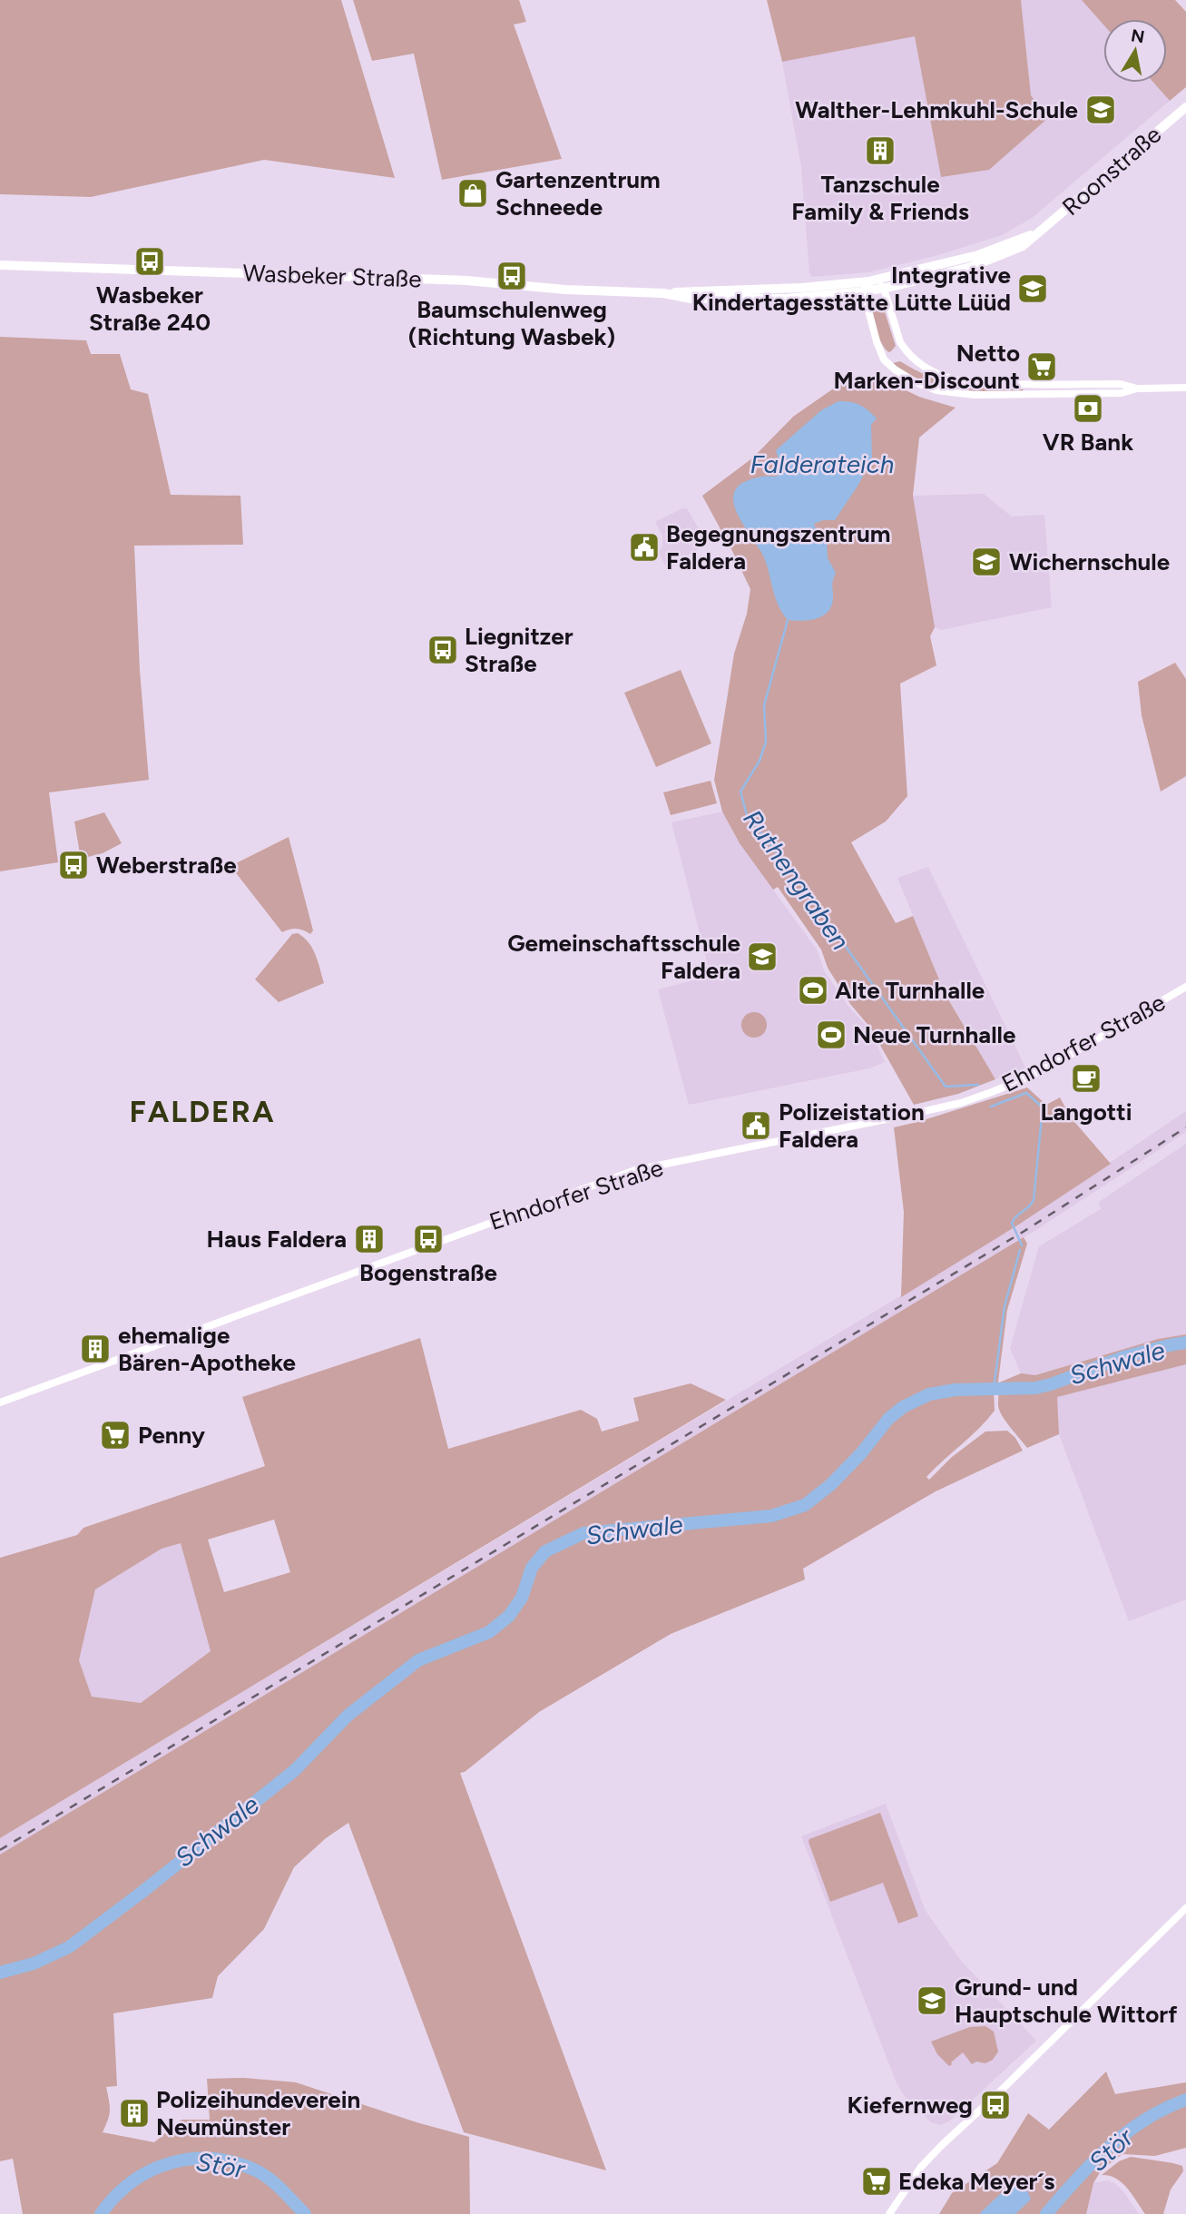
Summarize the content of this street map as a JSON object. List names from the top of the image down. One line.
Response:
{"streets":{"main road":["Roonstraße","Wasbeker Straße"],"street":["Ehndorfer Straße"]},"crossings":[["Roonstraße","Wasbeker Straße"]],"districts":["FALDERA"],"water":["Falderateich","Ruthengraben","Schwale","Stör"],"places":{"school or university":["Walther-Lehmkuhl-Schule","Integrative Kindertagesstätte Lütte Lüüd","Wichernschule","Gemeinschaftsschule Faldera","Grund- und Hauptschule Wittorf"],"building":["Tanzschule Family & Friends","Haus Faldera","ehemalige Bären-Apotheke","Polizeihundeverein Neumünster"],"shop":["Gartenzentrum Schneede"],"bus stop":["Wasbeker Straße 240","Baumschulenweg (Richtung Wasbek)","Liegnitzer Straße","Weberstraße","Bogenstraße","Kiefernweg"],"supermarket":["Netto Marken-Discount","Penny","Edeka Meyer´s"],"bank":["VR Bank"],"public building":["Begegnungszentrum Faldera","Polizeistation Faldera"],"sports":["Alte Turnhalle","Neue Turnhalle"],"cafe":["Langotti"]},"north":"top"}
